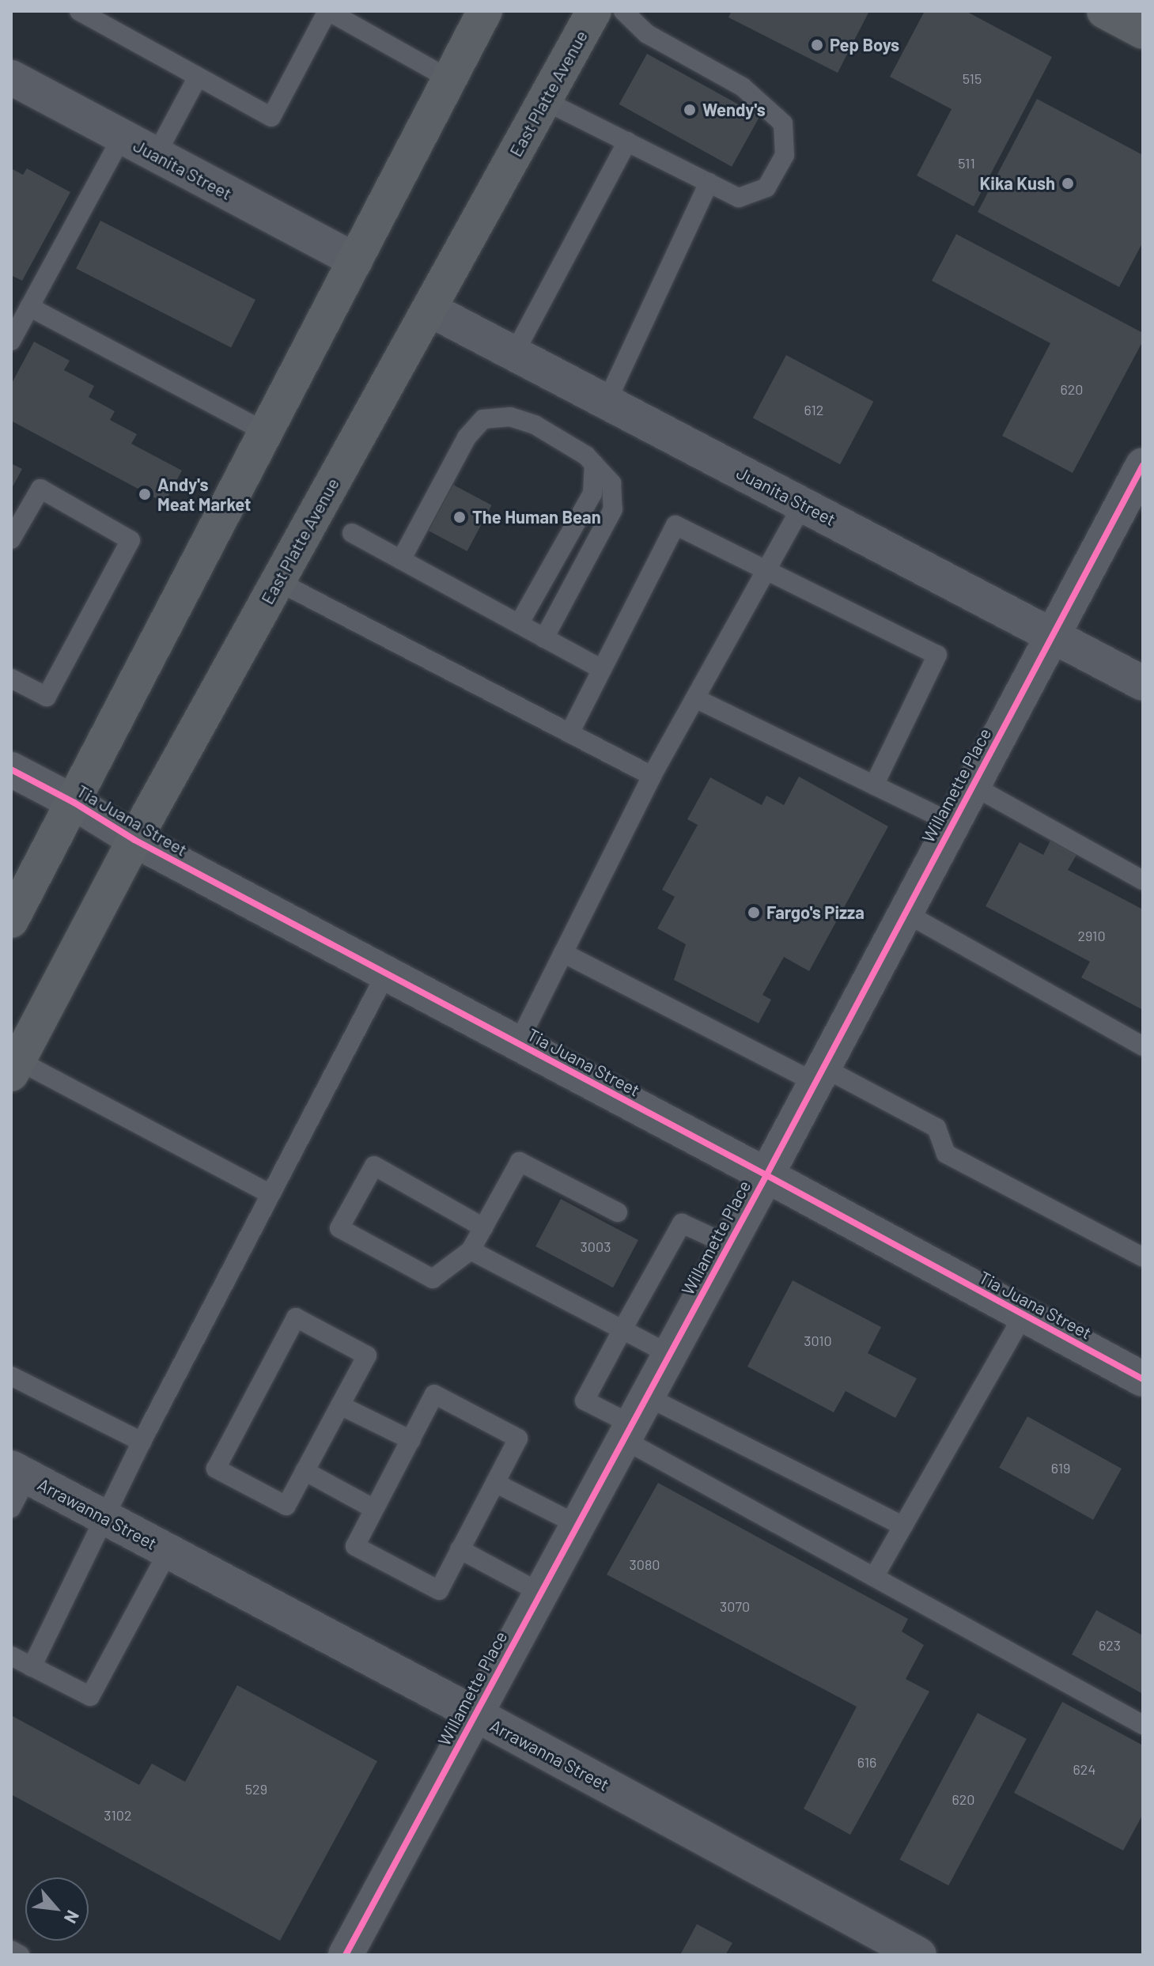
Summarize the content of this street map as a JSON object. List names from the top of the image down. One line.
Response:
{"streets":{"main road":["East Platte Avenue"],"street":["Juanita Street","Willamette Place","Tia Juana Street","Arrawanna Street"]},"crossings":[["East Platte Avenue","Juanita Street"],["East Platte Avenue","Tia Juana Street"],["Juanita Street","Willamette Place"],["Willamette Place","Tia Juana Street"],["Willamette Place","Arrawanna Street"]],"places":["Pep Boys","Wendy's","Kika Kush","Andy's Meat Market","The Human Bean","Fargo's Pizza"],"house_numbers":["515","511","620","612","2910","3003","3010","619","3080","3070","623","616","624","529","620","3102"],"north":"bottom right"}
